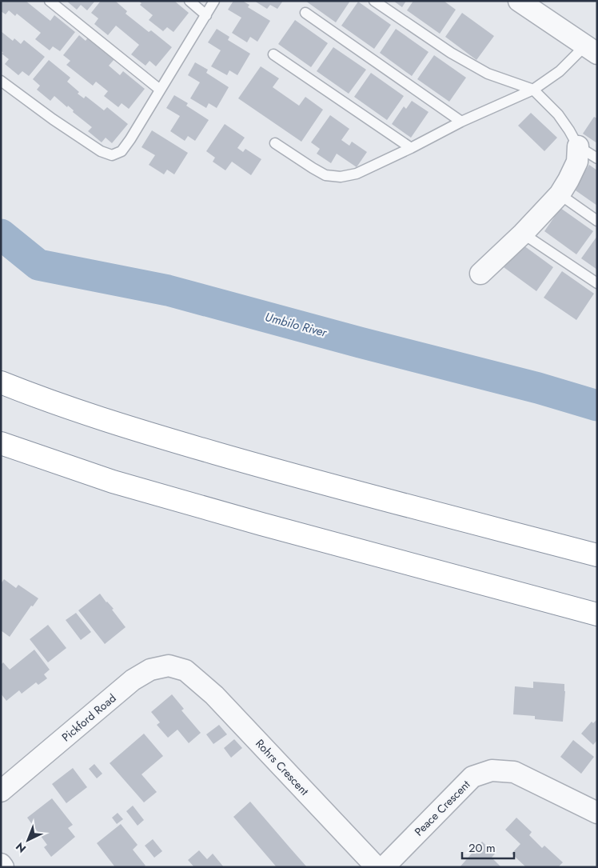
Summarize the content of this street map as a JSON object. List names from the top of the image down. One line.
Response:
{"streets":{"street":["Pickford Road","Rohrs Crescent","Peace Crescent"]},"crossings":[["Pickford Road","Rohrs Crescent"]],"water":["Umbilo River"],"scale_bar":"20 m","north":"bottom left"}
